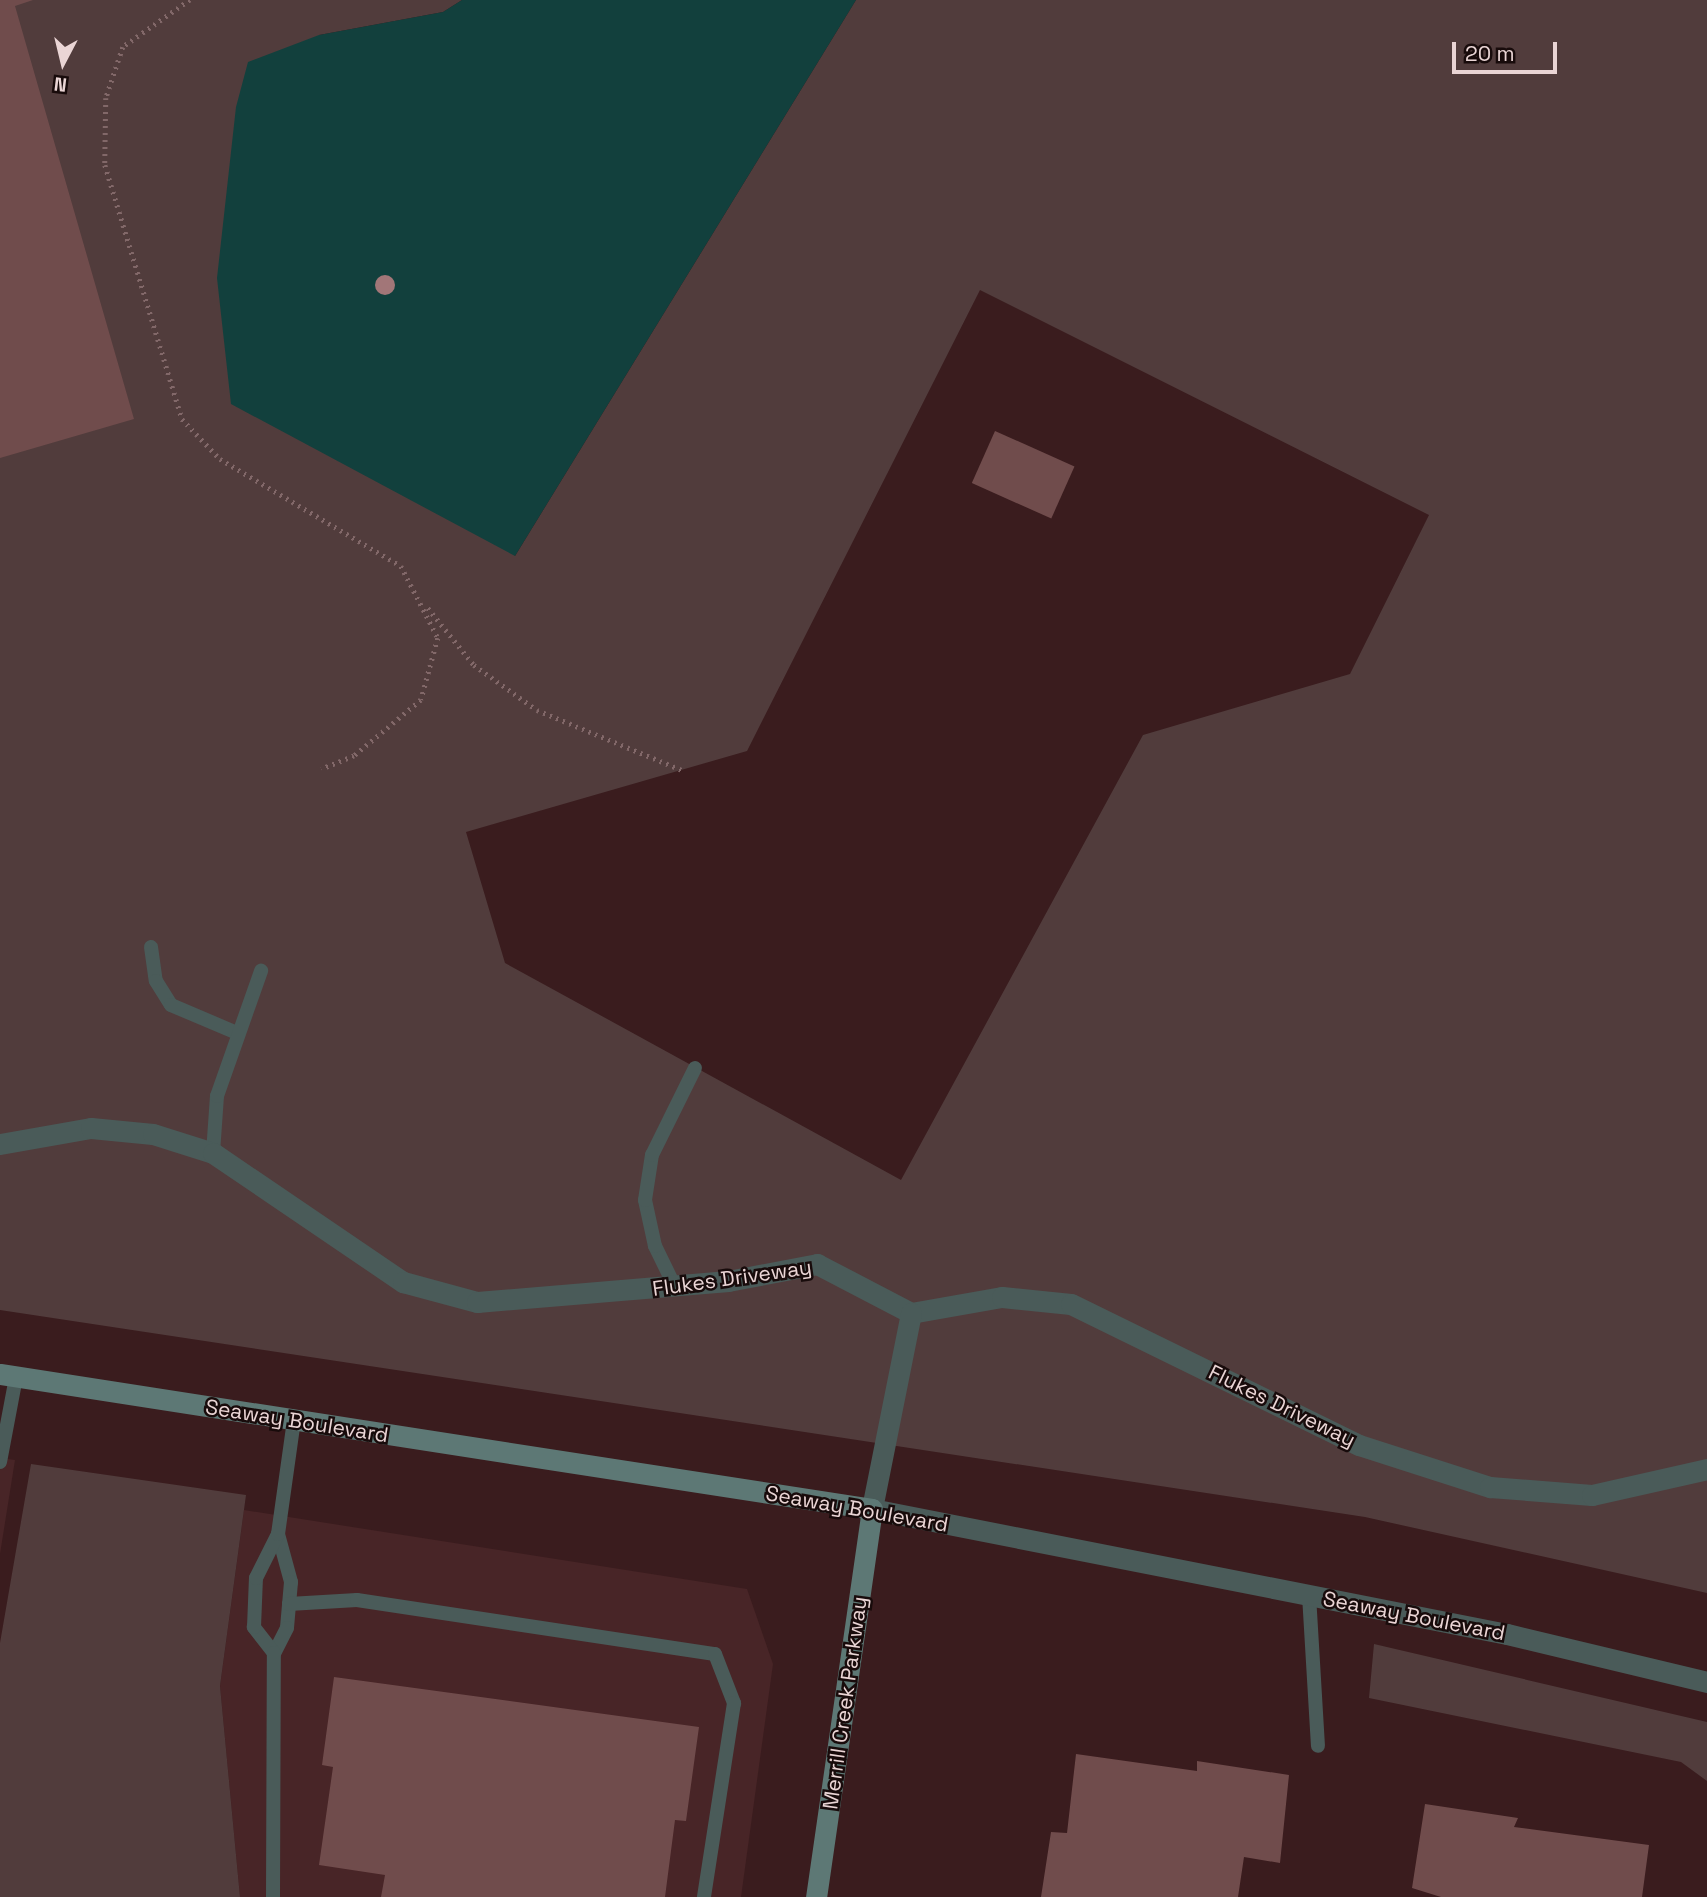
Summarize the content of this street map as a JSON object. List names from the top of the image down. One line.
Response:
{"streets":{"street":["Flukes Driveway","Seaway Boulevard","Merrill Creek Parkway"]},"crossings":[["Seaway Boulevard","Merrill Creek Parkway"]],"scale_bar":"20 m","north":"bottom"}
